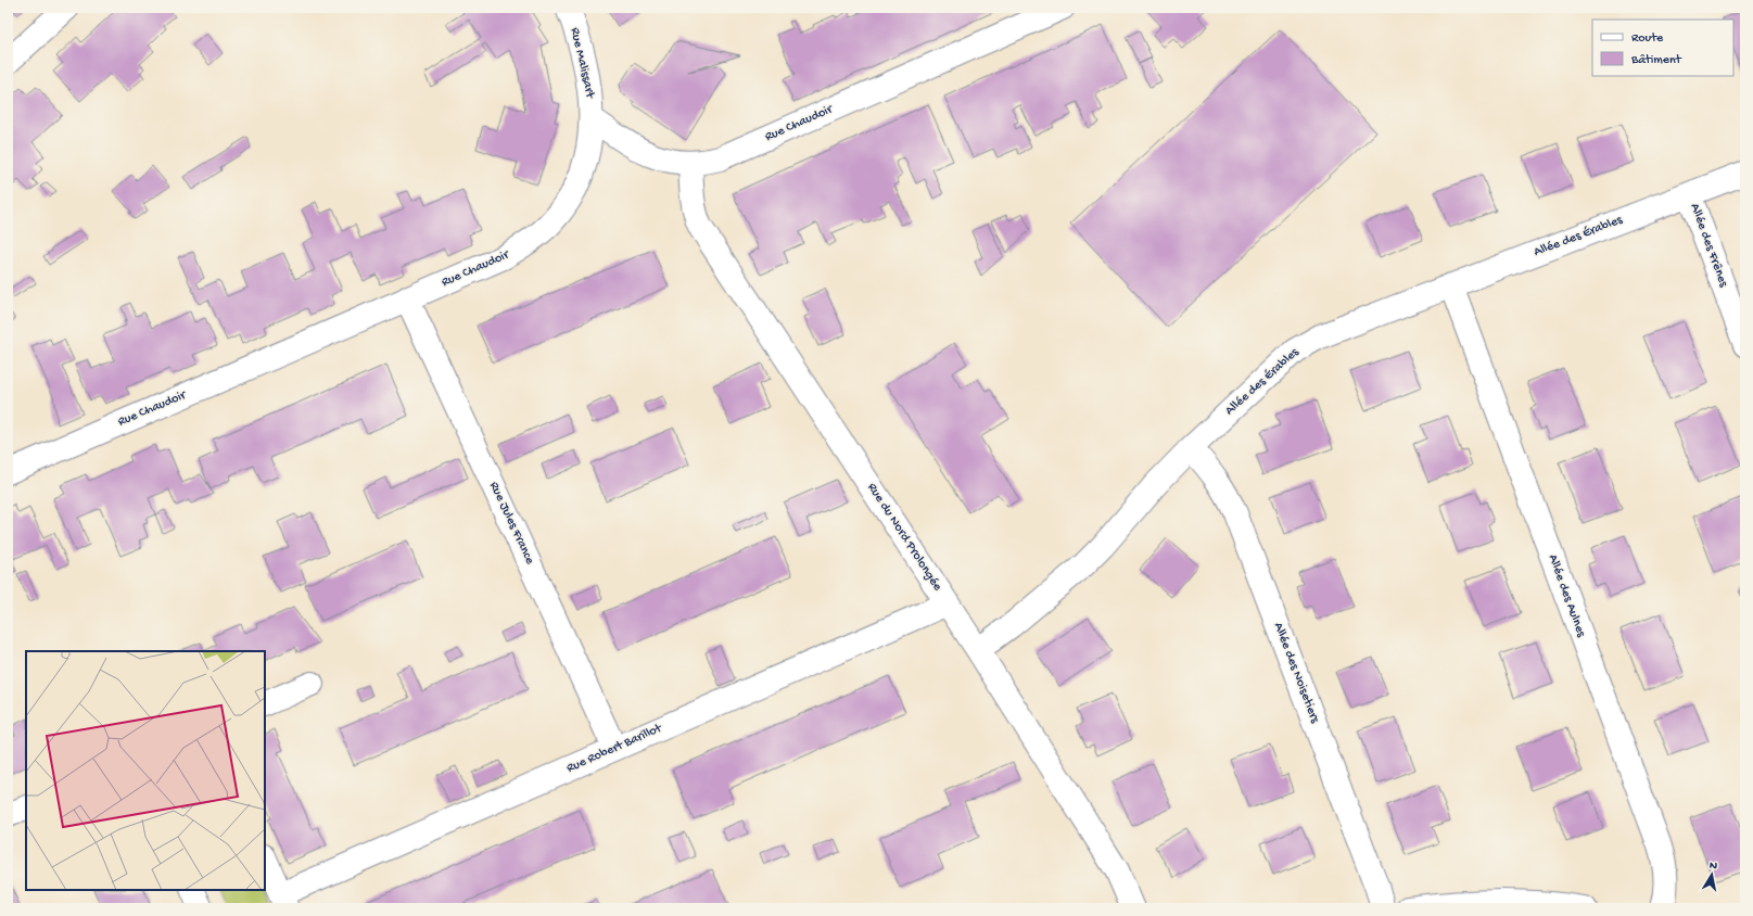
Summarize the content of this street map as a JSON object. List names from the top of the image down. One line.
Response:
{"streets":{"street":["Rue Malissart","Rue Chaudoir","Allée des Érables","Allée des Frênes","Rue Jules France","Rue du Nord Prolongée","Allée des Aulnes","Allée des Noisetiers","Rue Robert Barillot"]},"crossings":[["Rue Malissart","Rue Chaudoir"],["Rue Chaudoir","Rue Jules France"],["Rue Chaudoir","Rue du Nord Prolongée"],["Allée des Érables","Allée des Frênes"],["Allée des Érables","Rue du Nord Prolongée"],["Allée des Érables","Allée des Aulnes"],["Allée des Érables","Allée des Noisetiers"],["Rue Jules France","Rue Robert Barillot"],["Rue du Nord Prolongée","Rue Robert Barillot"]],"legend":["Route","Bâtiment"],"north":"top"}
